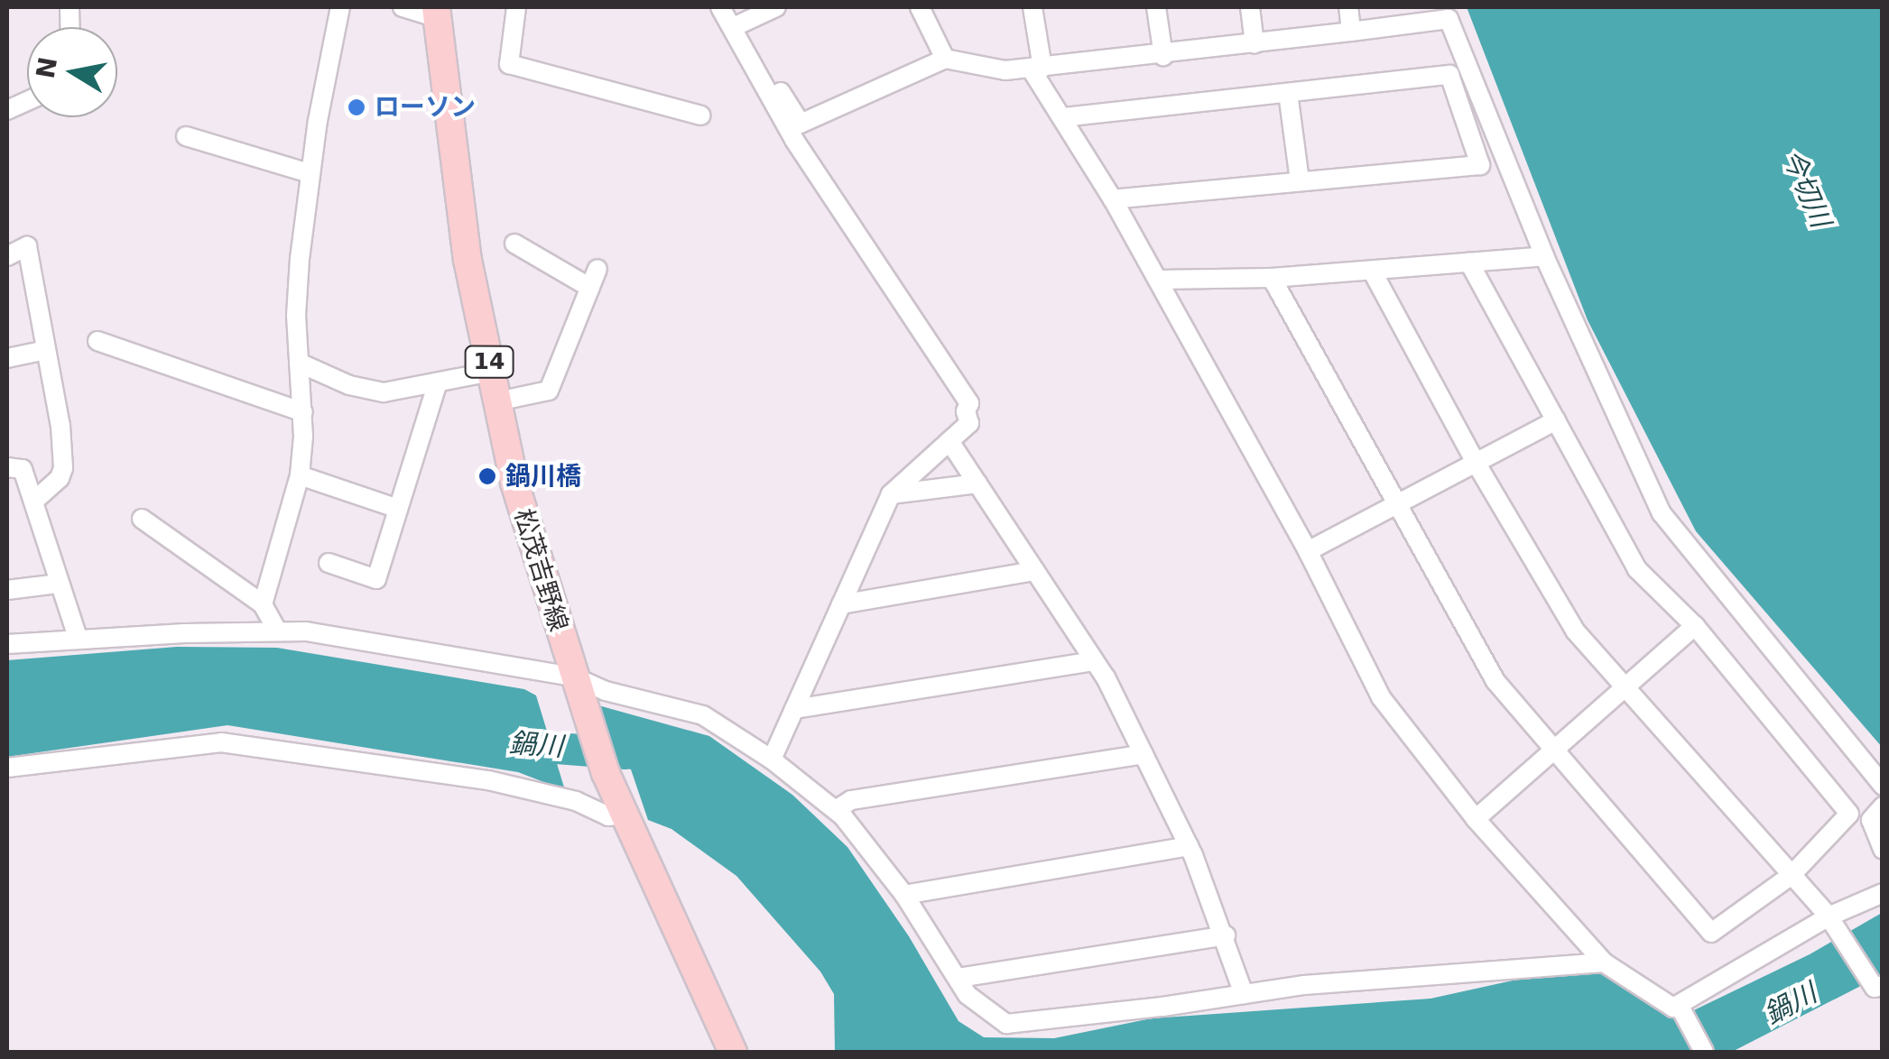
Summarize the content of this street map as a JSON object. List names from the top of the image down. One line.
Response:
{"streets":{"main road":["14","松茂吉野線"]},"water":["今切川","鍋川"],"places":["ローソン","鍋川橋"],"north":"left"}
